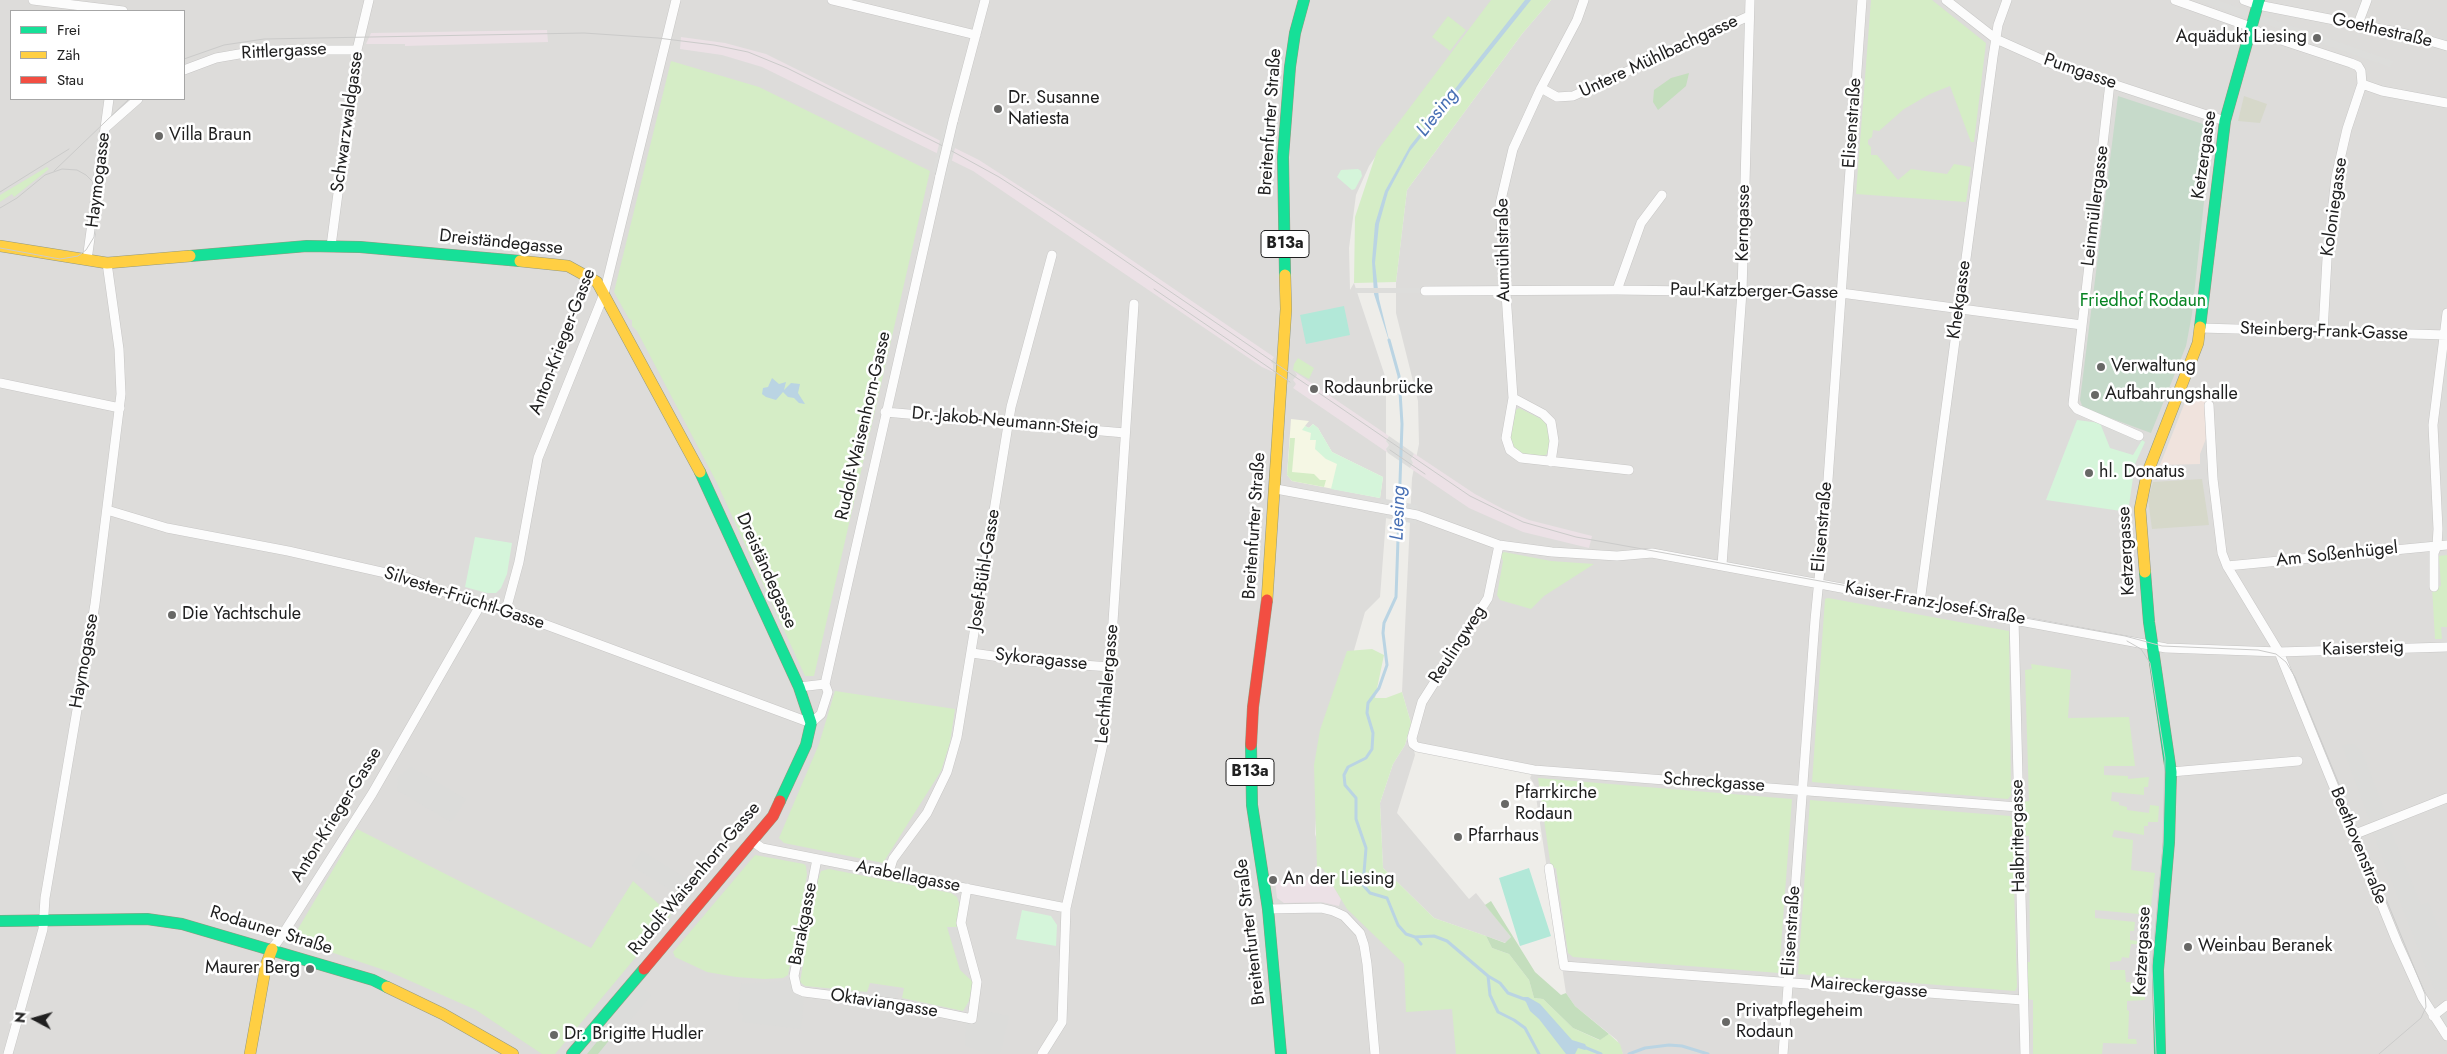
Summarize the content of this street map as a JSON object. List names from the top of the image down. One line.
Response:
{"streets":{"main road":["Breitenfurter Straße","Ketzergasse","Dreiständegasse","B13a","Anton-Krieger-Gasse","Rudolf-Waisenhorn-Gasse","Rodauner Straße"],"street":["Goethestraße","Rittlergasse","Untere Mühlbachgasse","Pumgasse","Schwarzwaldgasse","Elisenstraße","Haymogasse","Leinmüllergasse","Koloniegasse","Kerngasse","Aumühlstraße","Paul-Katzberger-Gasse","Khekgasse","Steinberg-Frank-Gasse","Dr.-Jakob-Neumann-Steig","Am Soßenhügel","Josef-Bühl-Gasse","Silvester-Früchtl-Gasse","Kaiser-Franz-Josef-Straße","Reulingweg","Kaisersteig","Sykoragasse","Lechthalergasse","Schreckgasse","Halbrittergasse","Beethovenstraße","Arabellagasse","Barakgasse","Maireckergasse","Oktaviangasse"]},"crossings":[["Goethestraße","Ketzergasse"],["Rittlergasse","Schwarzwaldgasse"],["Untere Mühlbachgasse","Kerngasse"],["Untere Mühlbachgasse","Aumühlstraße"],["Pumgasse","Ketzergasse"],["Pumgasse","Leinmüllergasse"],["Pumgasse","Khekgasse"],["Schwarzwaldgasse","Dreiständegasse"],["Breitenfurter Straße","Kaiser-Franz-Josef-Straße"],["Elisenstraße","Paul-Katzberger-Gasse"],["Elisenstraße","Kaiser-Franz-Josef-Straße"],["Elisenstraße","Schreckgasse"],["Elisenstraße","Maireckergasse"],["Ketzergasse","Steinberg-Frank-Gasse"],["Ketzergasse","Kaiser-Franz-Josef-Straße"],["Haymogasse","Dreiständegasse"],["Haymogasse","Silvester-Früchtl-Gasse"],["Haymogasse","Rodauner Straße"],["Leinmüllergasse","Paul-Katzberger-Gasse"],["Koloniegasse","Steinberg-Frank-Gasse"],["Kerngasse","Paul-Katzberger-Gasse"],["Kerngasse","Kaiser-Franz-Josef-Straße"],["Dreiständegasse","Anton-Krieger-Gasse"],["Dreiständegasse","Rudolf-Waisenhorn-Gasse"],["Dreiständegasse","Silvester-Früchtl-Gasse"],["Aumühlstraße","Paul-Katzberger-Gasse"],["Paul-Katzberger-Gasse","Khekgasse"],["Khekgasse","Kaiser-Franz-Josef-Straße"],["Anton-Krieger-Gasse","Silvester-Früchtl-Gasse"],["Anton-Krieger-Gasse","Rodauner Straße"],["Dr.-Jakob-Neumann-Steig","Rudolf-Waisenhorn-Gasse"],["Dr.-Jakob-Neumann-Steig","Josef-Bühl-Gasse"],["Dr.-Jakob-Neumann-Steig","Lechthalergasse"],["Rudolf-Waisenhorn-Gasse","Silvester-Früchtl-Gasse"],["Rudolf-Waisenhorn-Gasse","Arabellagasse"],["Am Soßenhügel","Beethovenstraße"],["Josef-Bühl-Gasse","Sykoragasse"],["Josef-Bühl-Gasse","Arabellagasse"],["Kaiser-Franz-Josef-Straße","Reulingweg"],["Kaiser-Franz-Josef-Straße","Kaisersteig"],["Kaiser-Franz-Josef-Straße","Halbrittergasse"],["Kaiser-Franz-Josef-Straße","Beethovenstraße"],["Reulingweg","Schreckgasse"],["Kaisersteig","Beethovenstraße"],["Sykoragasse","Lechthalergasse"],["Lechthalergasse","Arabellagasse"],["Schreckgasse","Halbrittergasse"],["Halbrittergasse","Maireckergasse"],["Arabellagasse","Barakgasse"],["Arabellagasse","Oktaviangasse"],["Barakgasse","Oktaviangasse"]],"water":["Liesing"],"parks":["Friedhof Rodaun"],"places":["Aquädukt Liesing","Dr. Susanne Natiesta","Villa Braun","Verwaltung","Rodaunbrücke","Aufbahrungshalle","hl. Donatus","Die Yachtschule","Pfarrkirche Rodaun","Pfarrhaus","An der Liesing","Weinbau Beranek","Maurer Berg","Privatpflegeheim Rodaun","Dr. Brigitte Hudler"],"legend":["Frei","Zäh","Stau"],"north":"left"}
